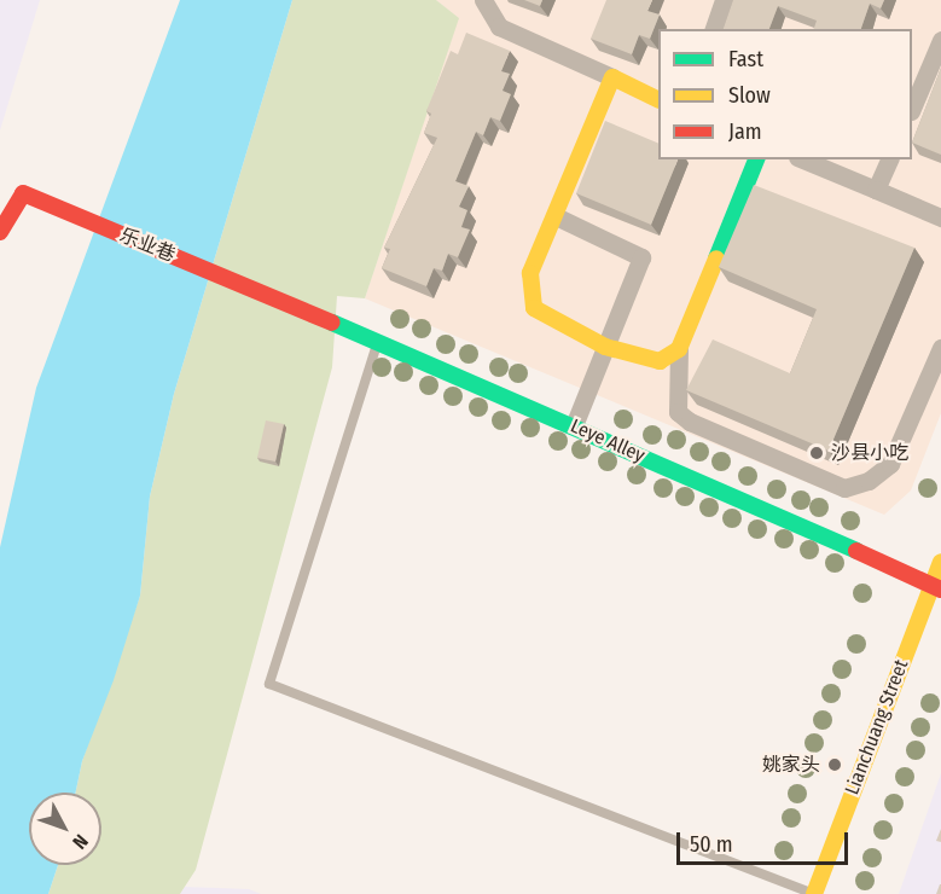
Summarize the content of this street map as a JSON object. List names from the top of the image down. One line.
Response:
{"streets":{"street":["乐业巷","Leye Alley","Lianchuang Street"]},"crossings":[["乐业巷","Leye Alley"],["Leye Alley","Lianchuang Street"]],"places":["沙县小吃","姚家头"],"legend":["Fast","Slow","Jam"],"scale_bar":"50 m","north":"bottom right"}
